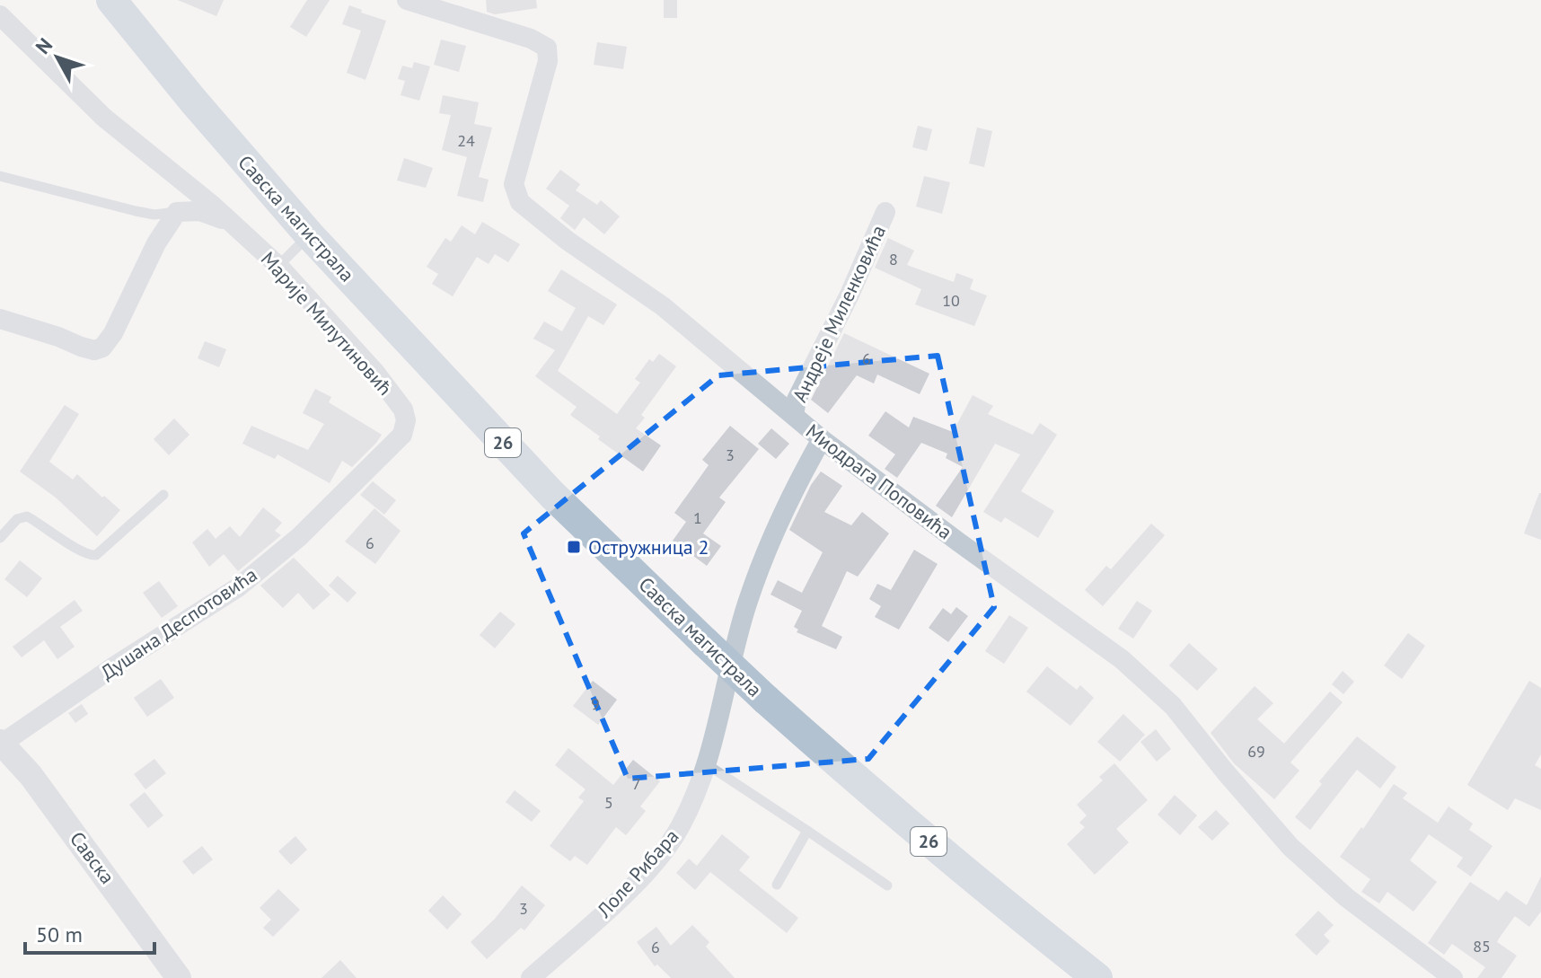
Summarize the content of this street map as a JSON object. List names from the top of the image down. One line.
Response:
{"streets":{"main road":["Савска магистрала","26"],"street":["Андреје Миленковића","Марије Милутиновић","Миодрага Поповића","Душана Деспотовића","Савска","Лоле Рибара"]},"crossings":[["Андреје Миленковића","Миодрага Поповића"],["Марије Милутиновић","Душана Деспотовића"],["Миодрага Поповића","Лоле Рибара"],["Душана Деспотовића","Савска"]],"places":{"transit":["Остружница 2"]},"house_numbers":["24","8","10","6","3","1","6","9","69","7","5","3","85","6"],"scale_bar":"50 m","north":"top left"}
